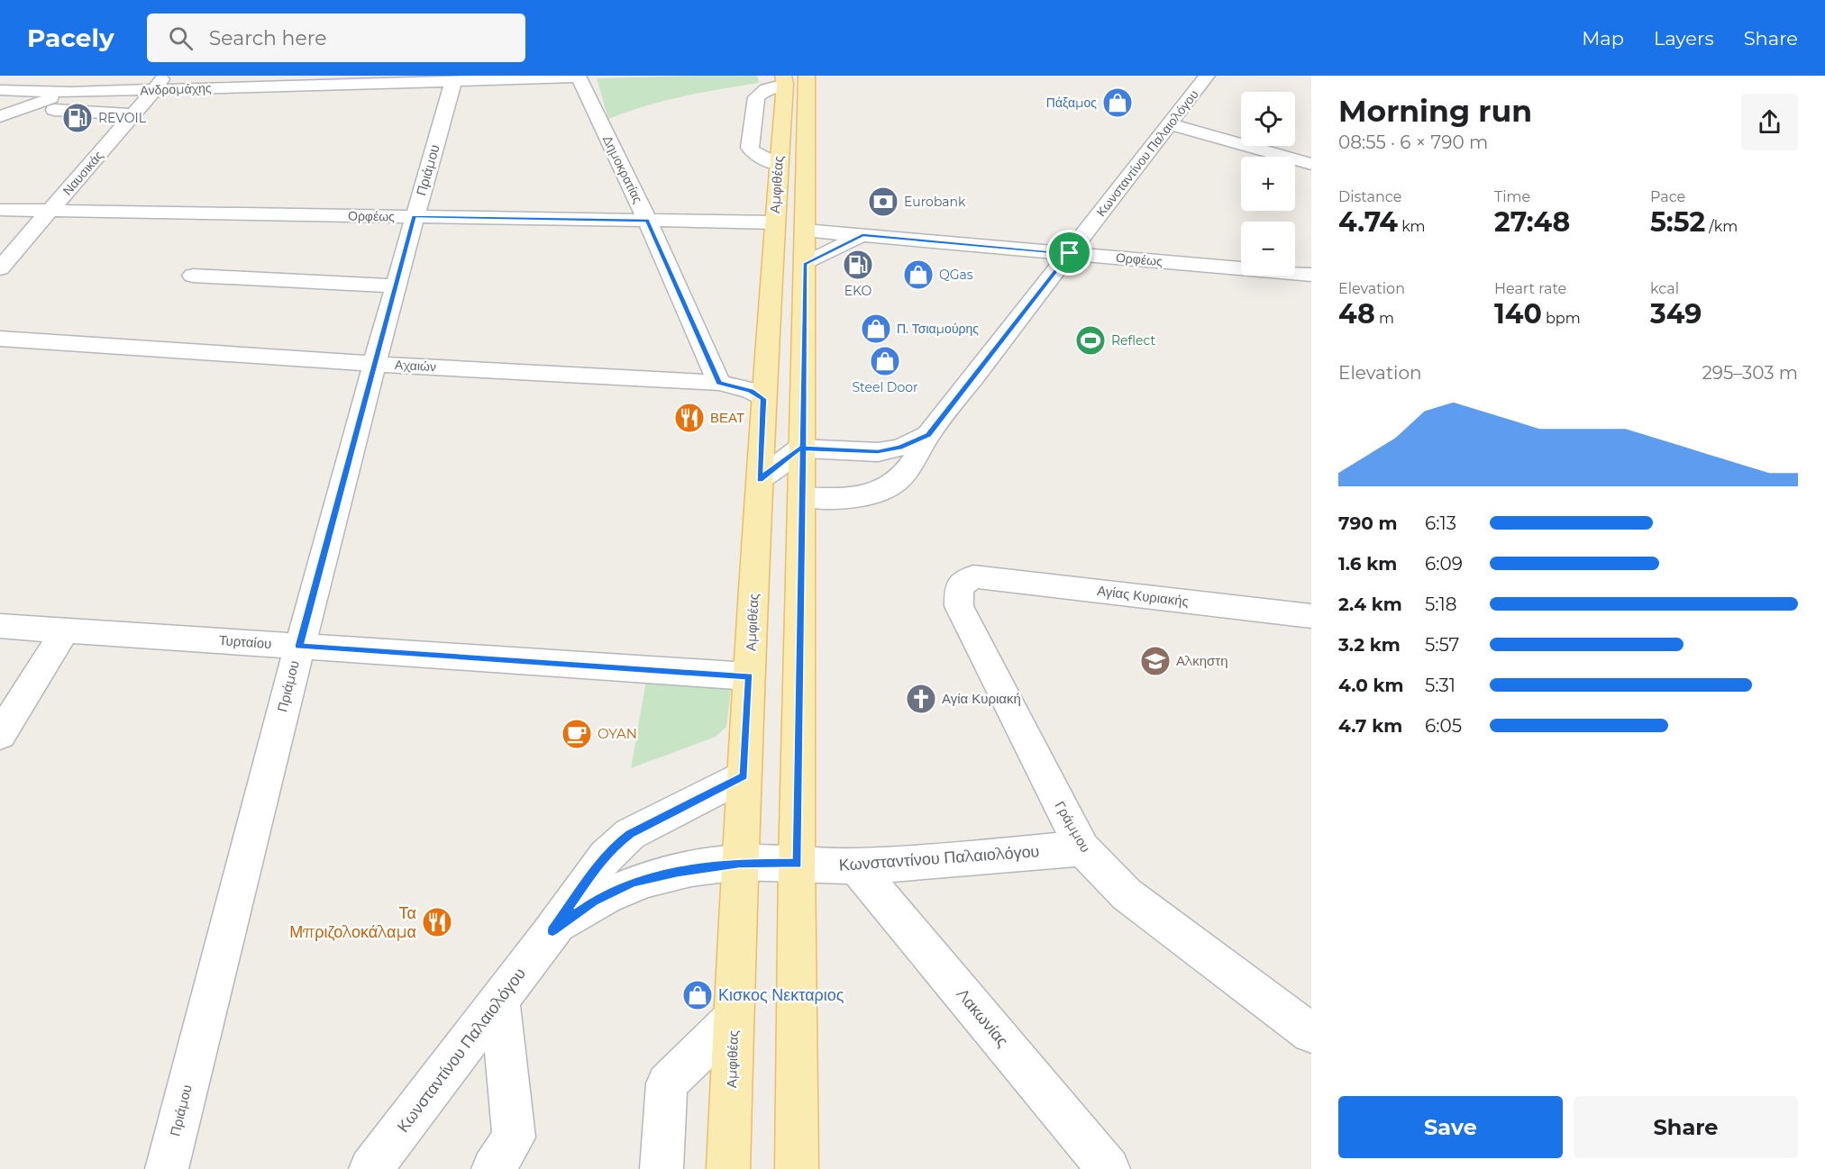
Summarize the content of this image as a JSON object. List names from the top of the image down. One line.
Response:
{"streets":{"main road":["Αμφιθέας"],"street":["Ανδρομάχης","Κωνσταντίνου Παλαιολόγου","Δημοκρατίας","Πριάμου","Ναυσικάς","Ορφέως","Αχαιών","Αγίας Κυριακής","Τυρταίου","Γράμμου","Λακωνίας"]},"crossings":[["Ανδρομάχης","Δημοκρατίας"],["Ανδρομάχης","Πριάμου"],["Ανδρομάχης","Ναυσικάς"],["Κωνσταντίνου Παλαιολόγου","Αμφιθέας"],["Κωνσταντίνου Παλαιολόγου","Ορφέως"],["Κωνσταντίνου Παλαιολόγου","Γράμμου"],["Κωνσταντίνου Παλαιολόγου","Λακωνίας"],["Δημοκρατίας","Ορφέως"],["Δημοκρατίας","Αχαιών"],["Πριάμου","Ορφέως"],["Πριάμου","Αχαιών"],["Πριάμου","Τυρταίου"],["Ναυσικάς","Ορφέως"],["Αμφιθέας","Ορφέως"],["Αμφιθέας","Αχαιών"],["Αμφιθέας","Τυρταίου"],["Αγίας Κυριακής","Γράμμου"]],"places":{"shop":["Πάξαμος","QGas","Π. Τσιαμούρης","Steel Door","Κισκος Νεκταριος"],"fuel station":["REVOIL","EKO"],"bank":["Eurobank"],"sports":["Reflect"],"restaurant":["ΒΕΑΤ","Τα Μπριζολοκάλαμα"],"school or university":["Αλκηστη"],"church":["Αγία Κυριακή"],"cafe":["OYAN"]},"page":{"header":"Pacely","search":"Search here","nav":["Map","Layers","Share"],"heading":["Morning run","08:55 · 6 × 790 m"],"map_buttons":["+","−"],"stats":[["Distance","4.74 km"],["Time","27:48"],["Pace","5:52 /km"],["Elevation","48 m"],["Heart rate","140 bpm"],["kcal","349"]],"chart":["Elevation","295–303 m"],"list":[{"name":"790 m","note":"6:13"},{"name":"1.6 km","note":"6:09"},{"name":"2.4 km","note":"5:18"},{"name":"3.2 km","note":"5:57"},{"name":"4.0 km","note":"5:31"},{"name":"4.7 km","note":"6:05"}],"buttons":["Save","Share"]}}
